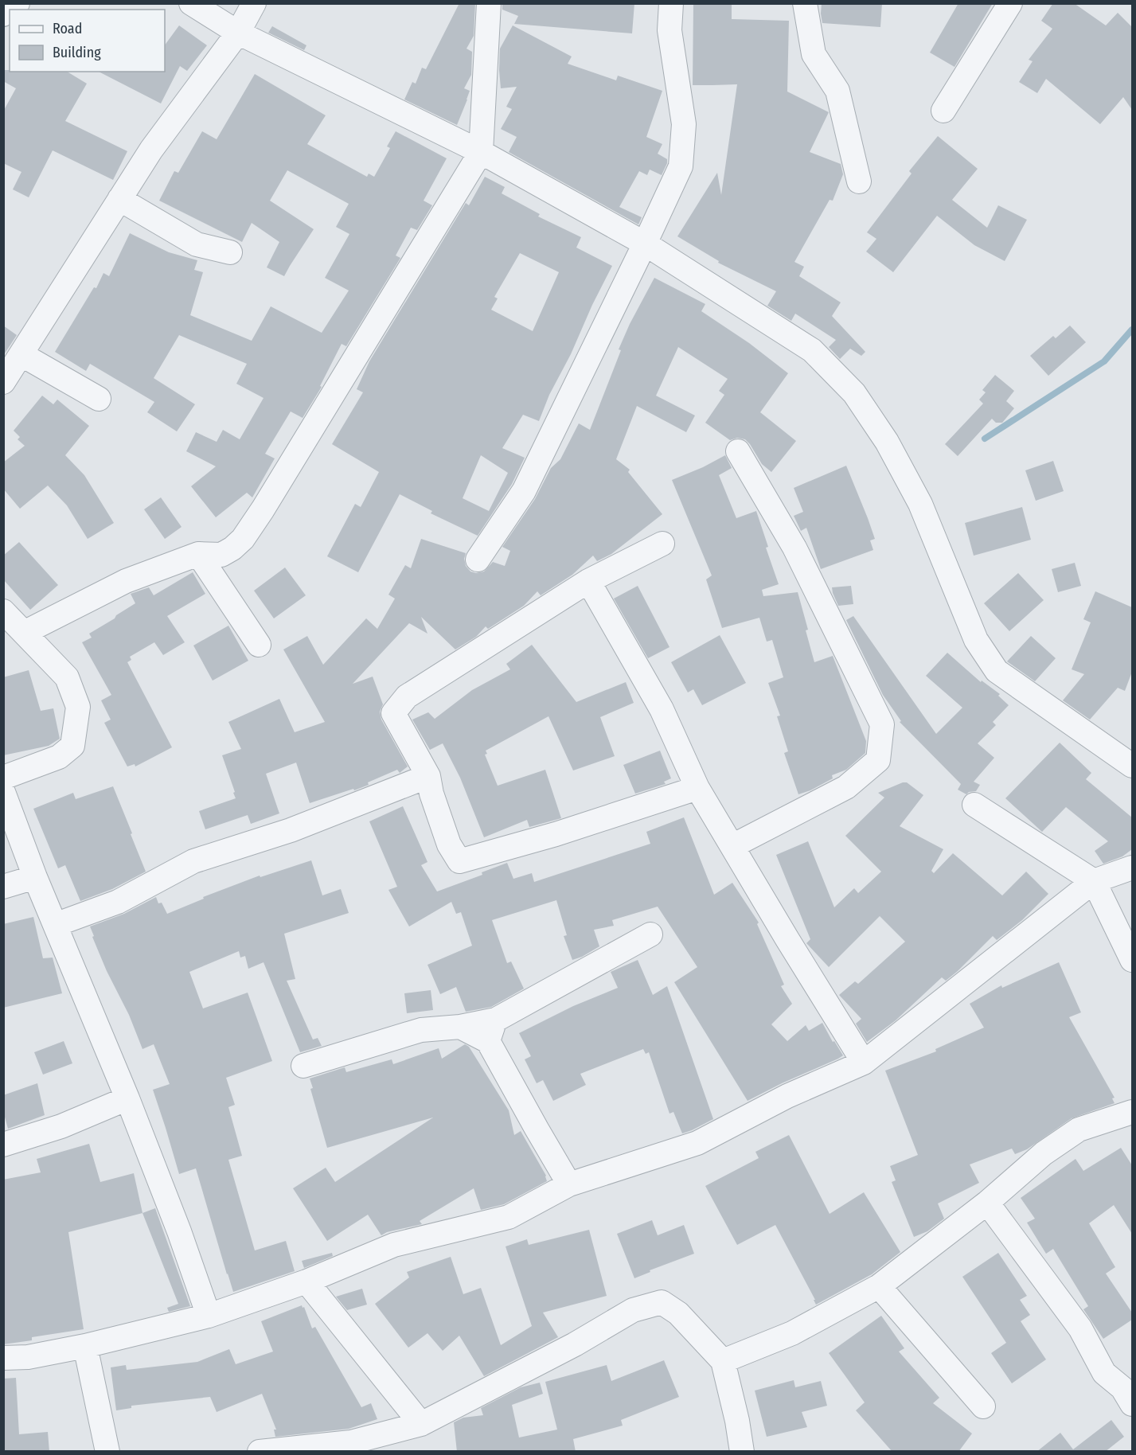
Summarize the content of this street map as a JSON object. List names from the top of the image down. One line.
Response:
{"legend":["Road","Building"]}
